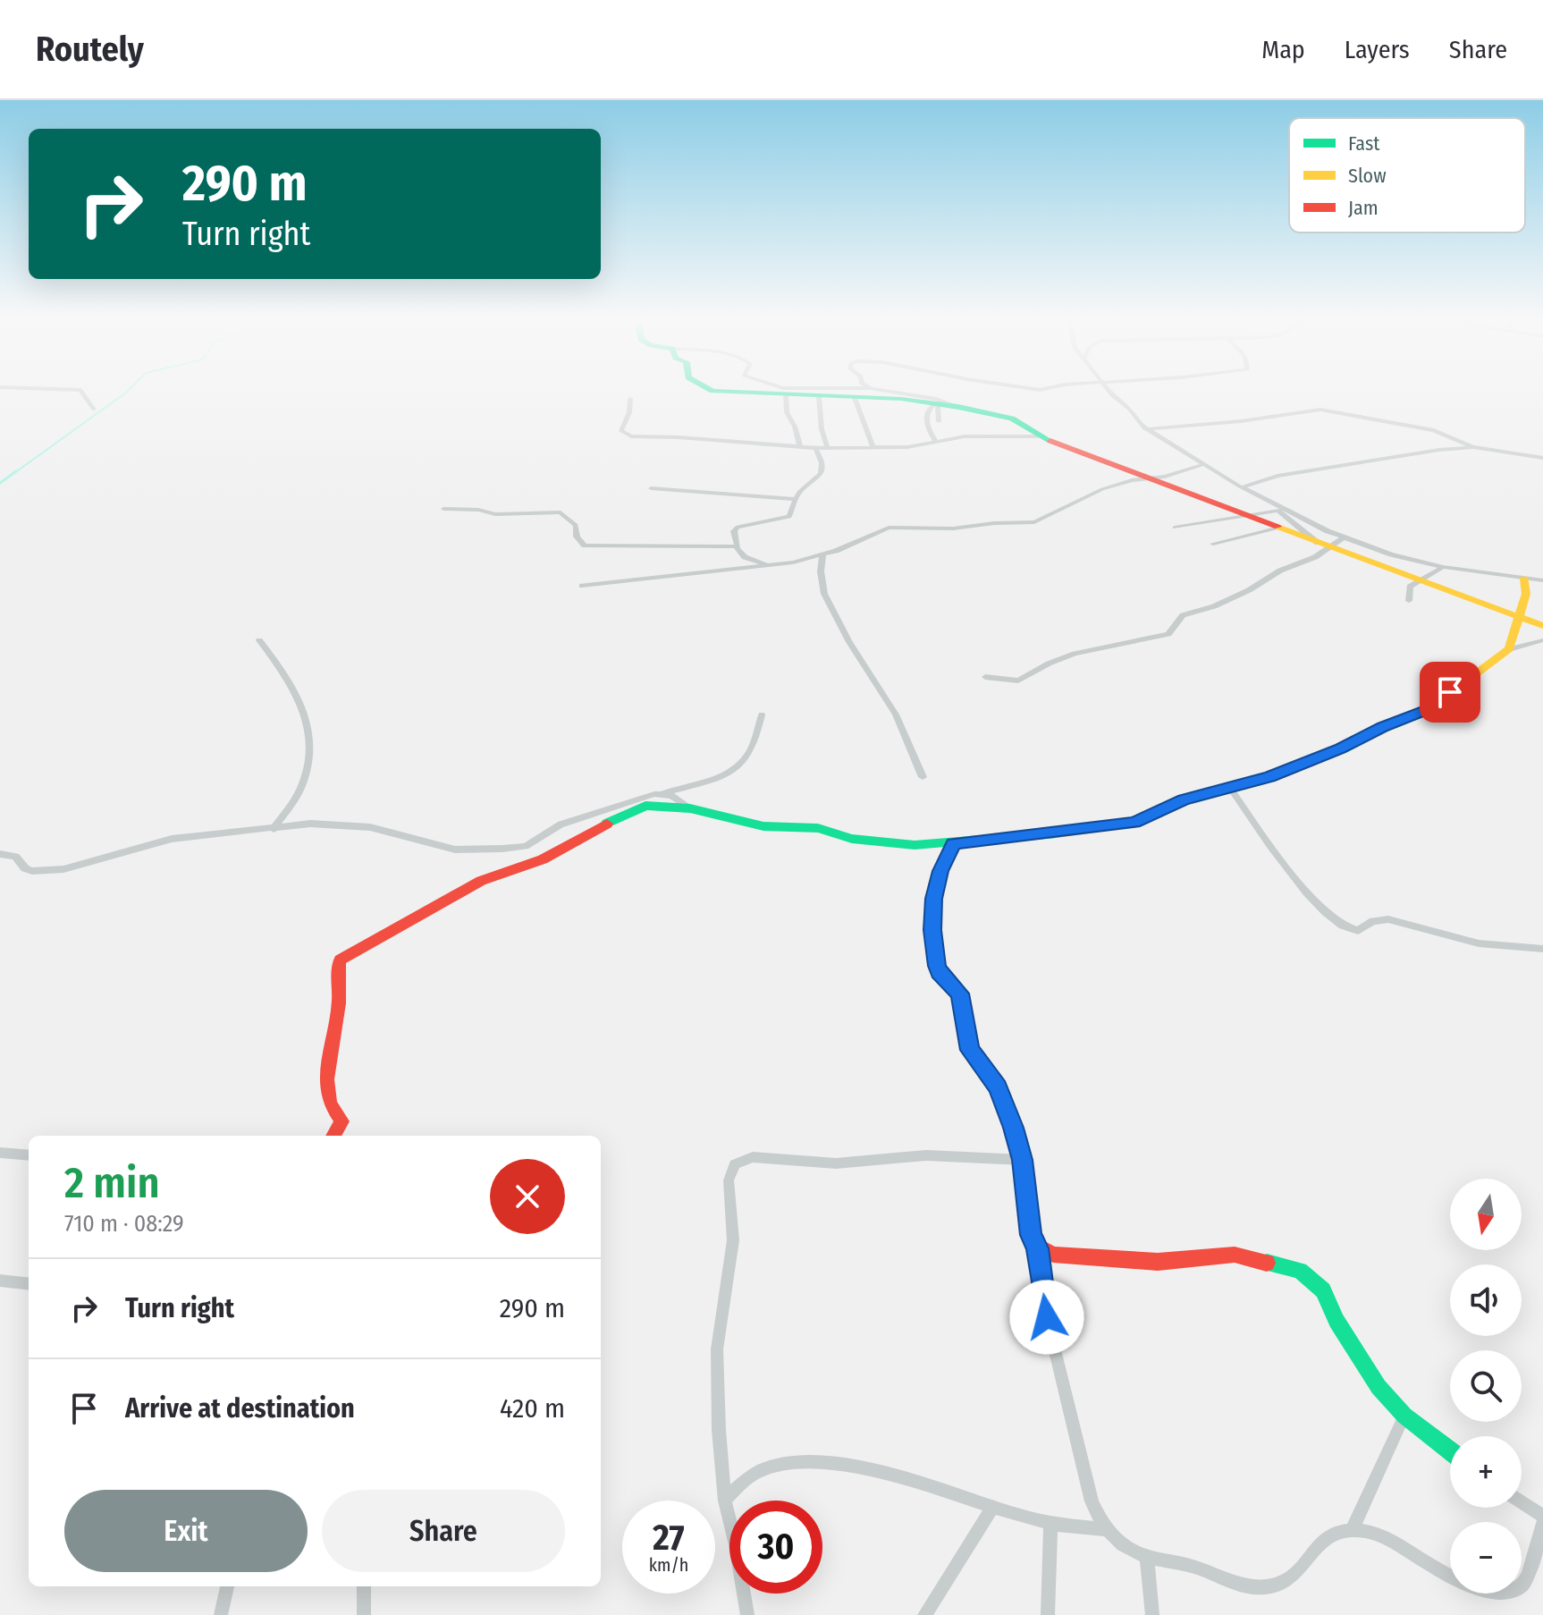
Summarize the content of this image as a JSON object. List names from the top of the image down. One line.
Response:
{"legend":["Fast","Slow","Jam"],"north":"bottom","page":{"header":"Routely","nav":["Map","Layers","Share"],"turn":["290 m","Turn right"],"heading":["2 min","710 m · 08:29"],"map_buttons":["+","−"],"list":[{"name":"Turn right","value":"290 m"},{"name":"Arrive at destination","value":"420 m"}],"buttons":["Exit","Share"],"speed":"27 km/h","limit":"30"}}
